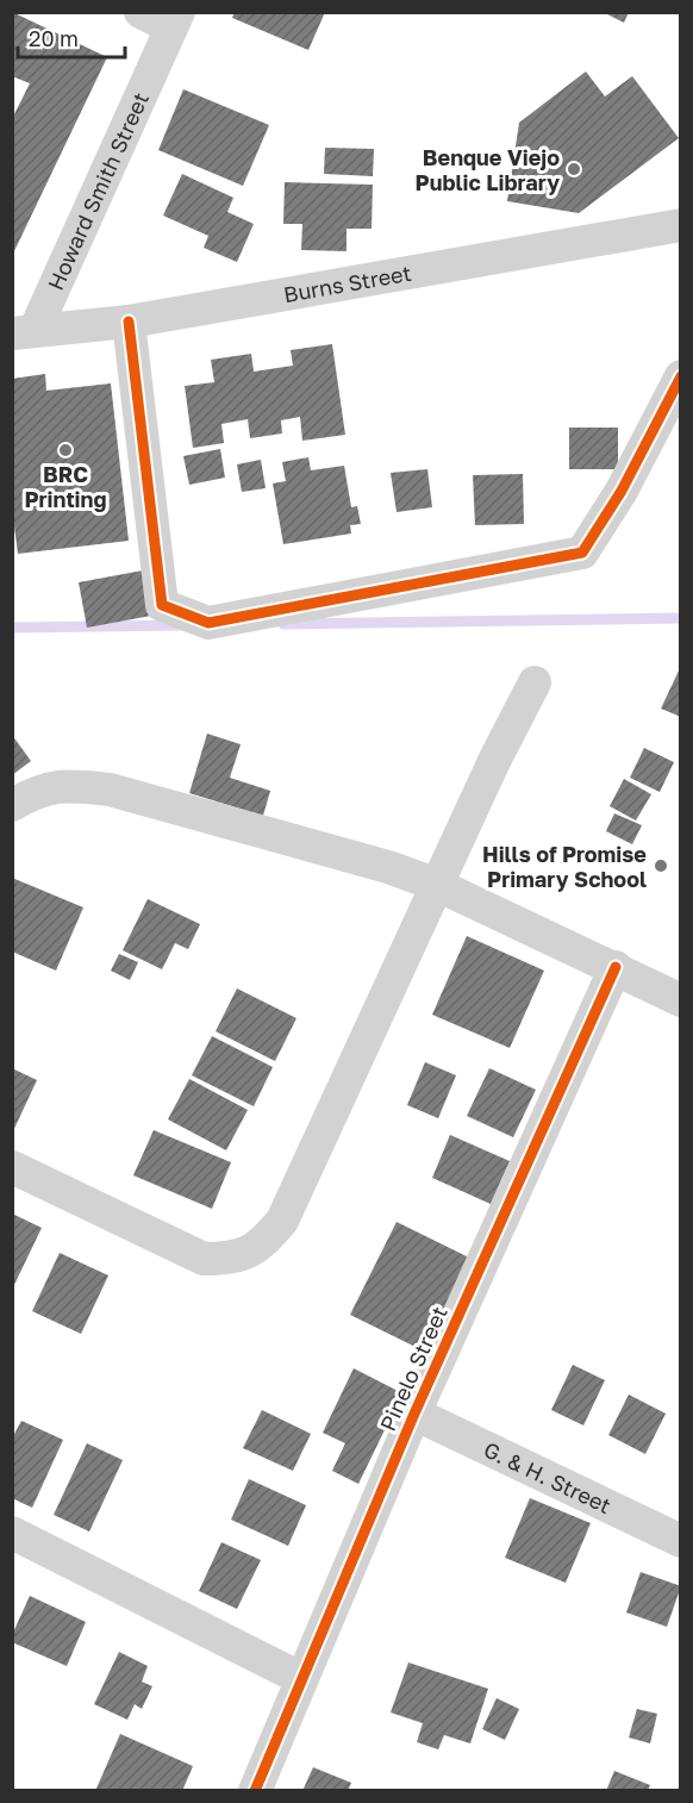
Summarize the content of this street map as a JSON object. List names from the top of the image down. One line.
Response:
{"streets":{"street":["Howard Smith Street","Burns Street","Pinelo Street","G. & H. Street"]},"crossings":[["Howard Smith Street","Burns Street"],["Pinelo Street","G. & H. Street"]],"places":["Benque Viejo Public Library","BRC Printing","Hills of Promise Primary School"],"scale_bar":"20 m"}
